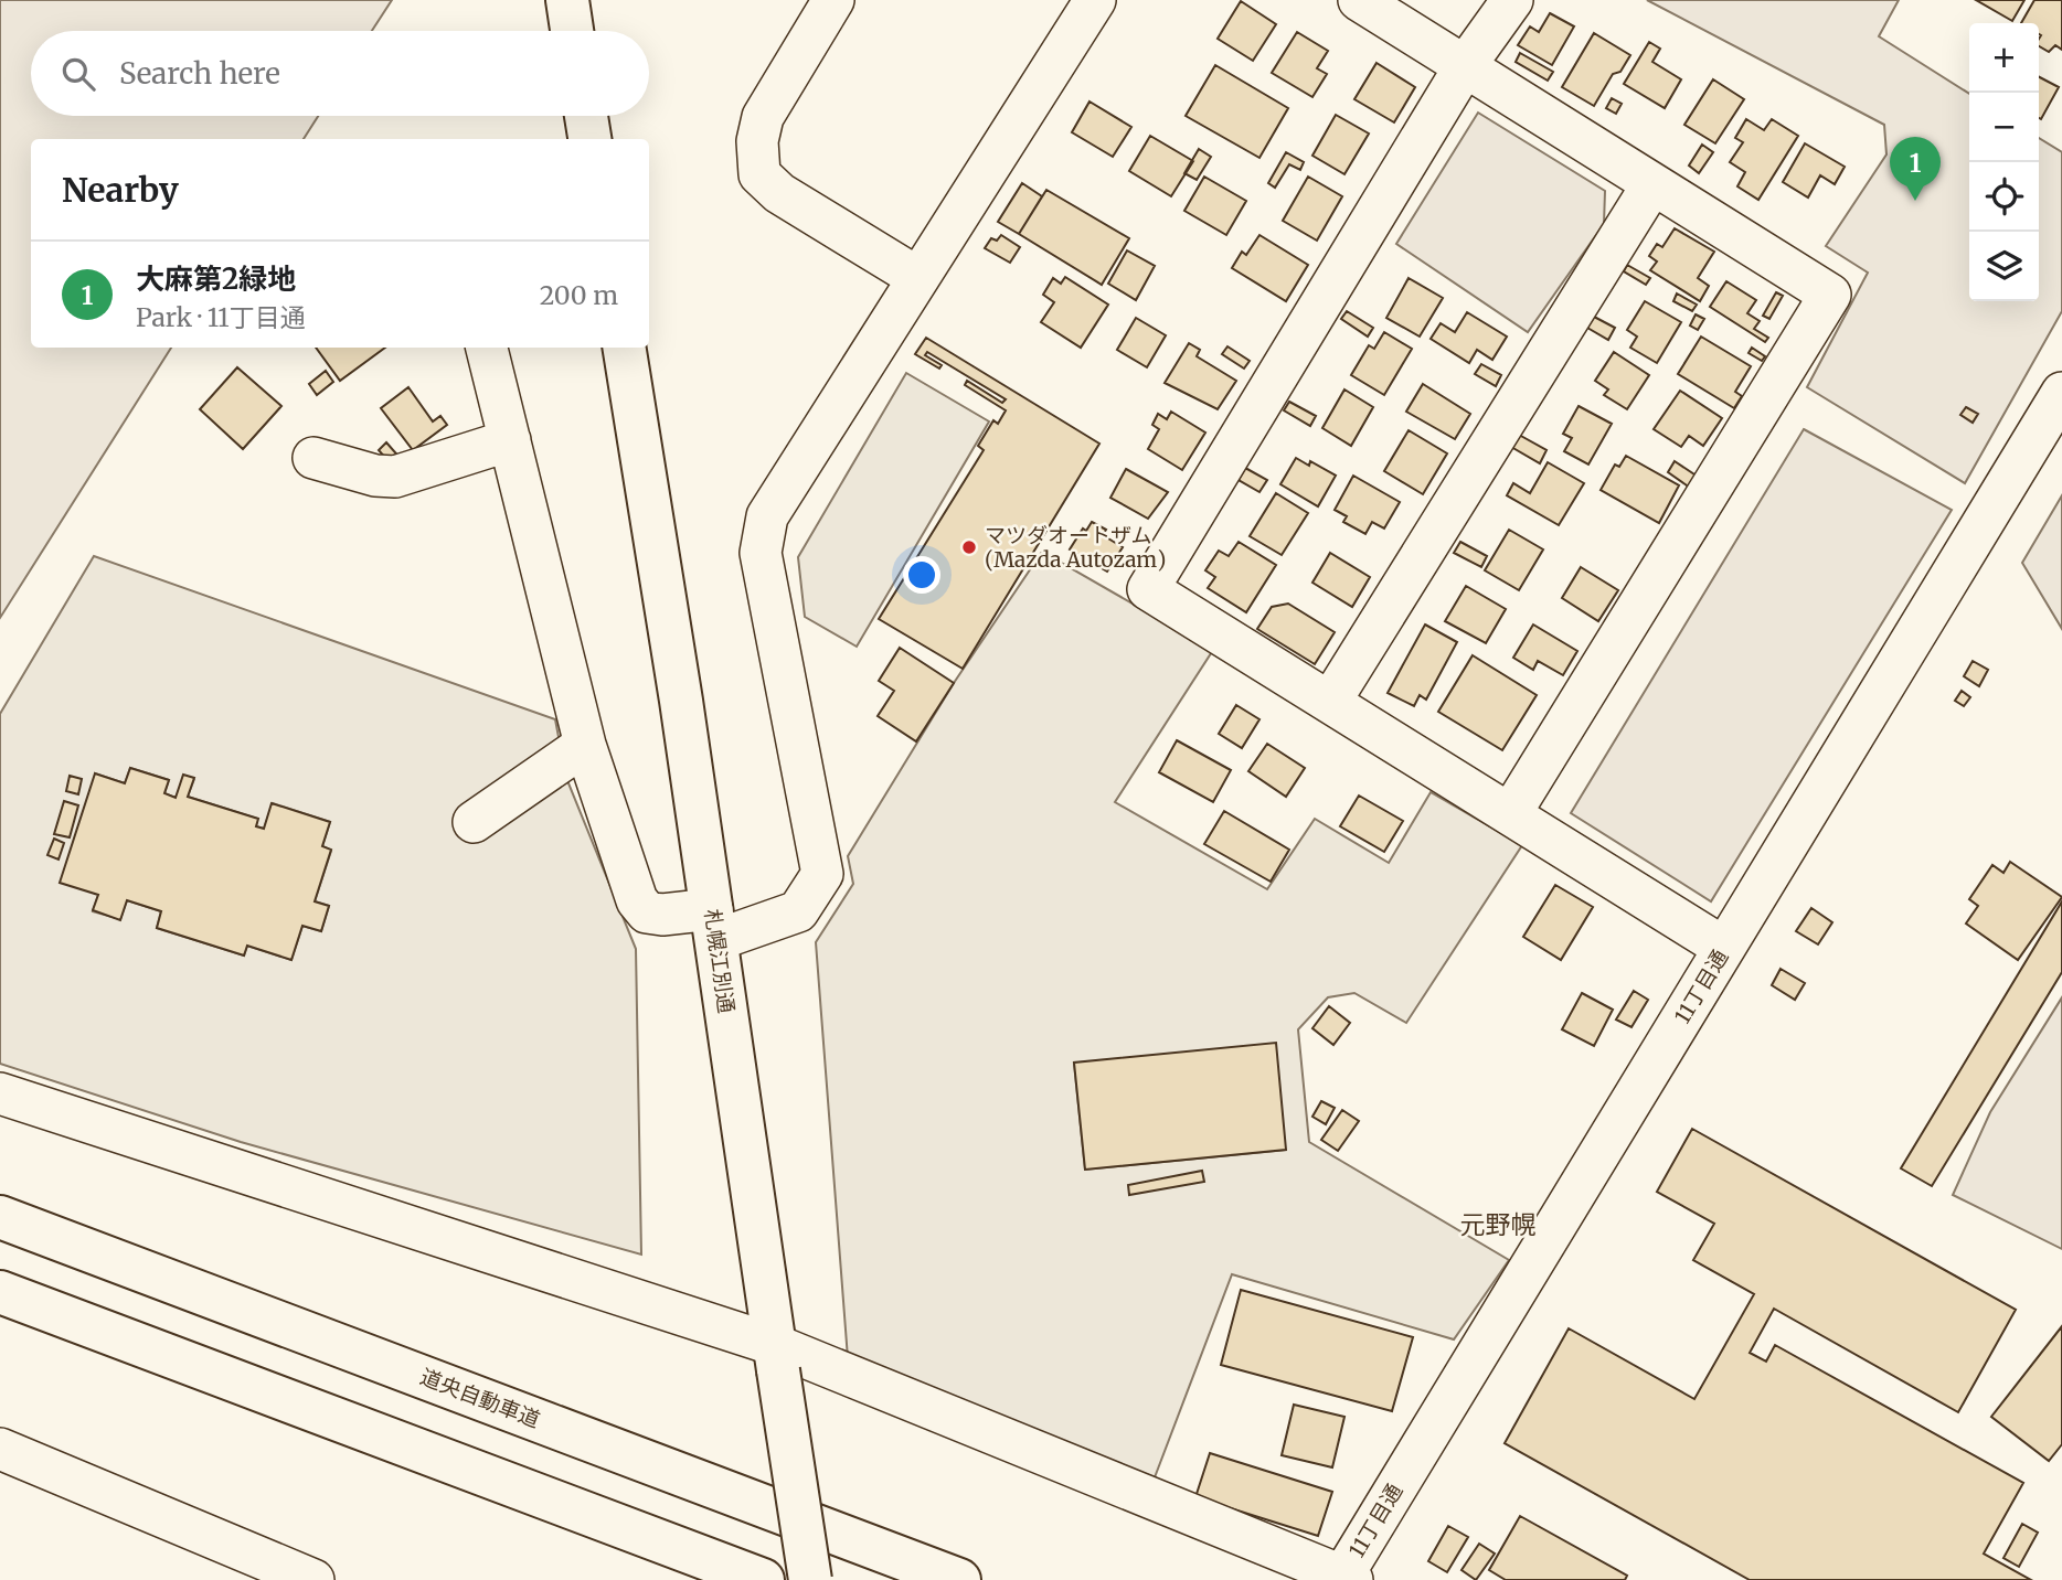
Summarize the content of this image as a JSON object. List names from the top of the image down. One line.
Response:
{"streets":{"highway":["札幌江別通","道央自動車道"],"street":["11丁目通"]},"districts":["元野幌"],"places":["マツダオートザム (Mazda Autozam)"],"page":{"map_buttons":["+","−"],"search":"Search here","pins":"1","heading":"Nearby","list":[{"mark":"1","name":"大麻第2緑地","note":"Park · 11丁目通","value":"200 m"}]}}
